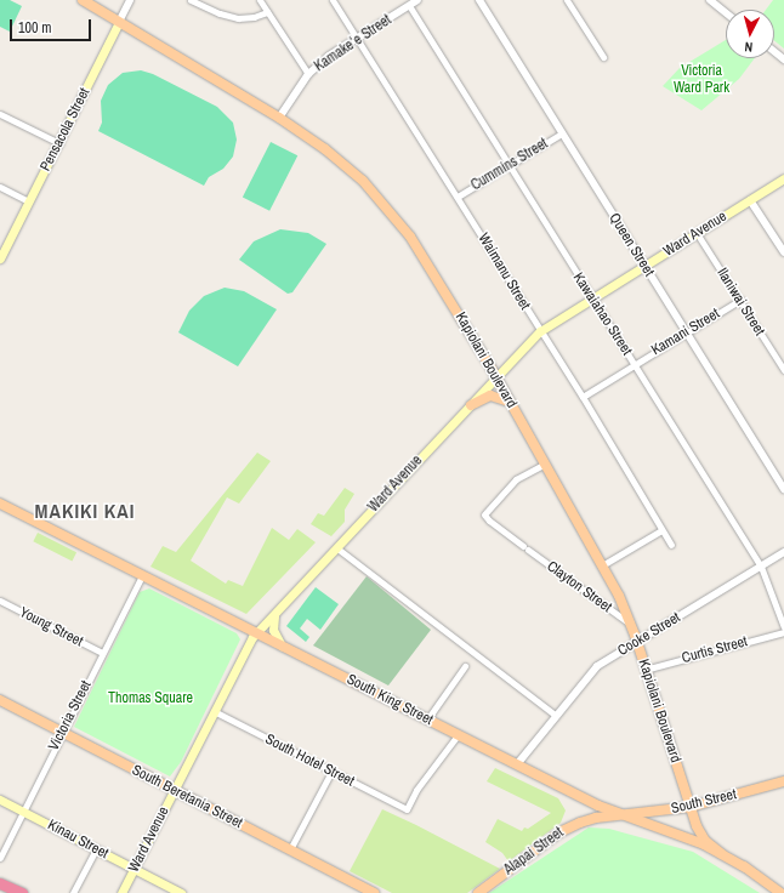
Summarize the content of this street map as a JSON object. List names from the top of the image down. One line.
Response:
{"streets":{"main road":["Pensacola Street","Ward Avenue","Kapiolani Boulevard","South King Street","South Beretania Street","South Street","Kinau Street","Alapai Street"],"street":["Kamakeʻe Street","Cummins Street","Queen Street","Waimanu Street","Ilaniwai Street","Kawaiahao Street","Kamani Street","Clayton Street","Young Street","Cooke Street","Curtis Street","Victoria Street","South Hotel Street"]},"crossings":[["Kamakeʻe Street","Waimanu Street"],["Kamakeʻe Street","Kawaiahao Street"],["Kamakeʻe Street","Kapiolani Boulevard"],["Pensacola Street","Kapiolani Boulevard"],["Cummins Street","Queen Street"],["Cummins Street","Waimanu Street"],["Cummins Street","Kawaiahao Street"],["Ward Avenue","Queen Street"],["Ward Avenue","Waimanu Street"],["Ward Avenue","Ilaniwai Street"],["Ward Avenue","Kawaiahao Street"],["Ward Avenue","Kapiolani Boulevard"],["Ward Avenue","South King Street"],["Ward Avenue","South Hotel Street"],["Ward Avenue","South Beretania Street"],["Ward Avenue","Kinau Street"],["Queen Street","Kamani Street"],["Waimanu Street","Kamani Street"],["Ilaniwai Street","Kamani Street"],["Kawaiahao Street","Kamani Street"],["Kawaiahao Street","Cooke Street"],["Kapiolani Boulevard","Clayton Street"],["Kapiolani Boulevard","Cooke Street"],["Kapiolani Boulevard","Curtis Street"],["Kapiolani Boulevard","South King Street"],["Kapiolani Boulevard","South Street"],["Young Street","Victoria Street"],["Cooke Street","South King Street"],["South King Street","Victoria Street"],["South King Street","South Hotel Street"],["South King Street","South Street"],["South King Street","Alapai Street"],["Victoria Street","South Beretania Street"],["Victoria Street","Kinau Street"],["South Street","Alapai Street"]],"districts":["MAKIKI KAI"],"parks":["Victoria Ward Park","Thomas Square"],"scale_bar":"100 m","north":"bottom"}
